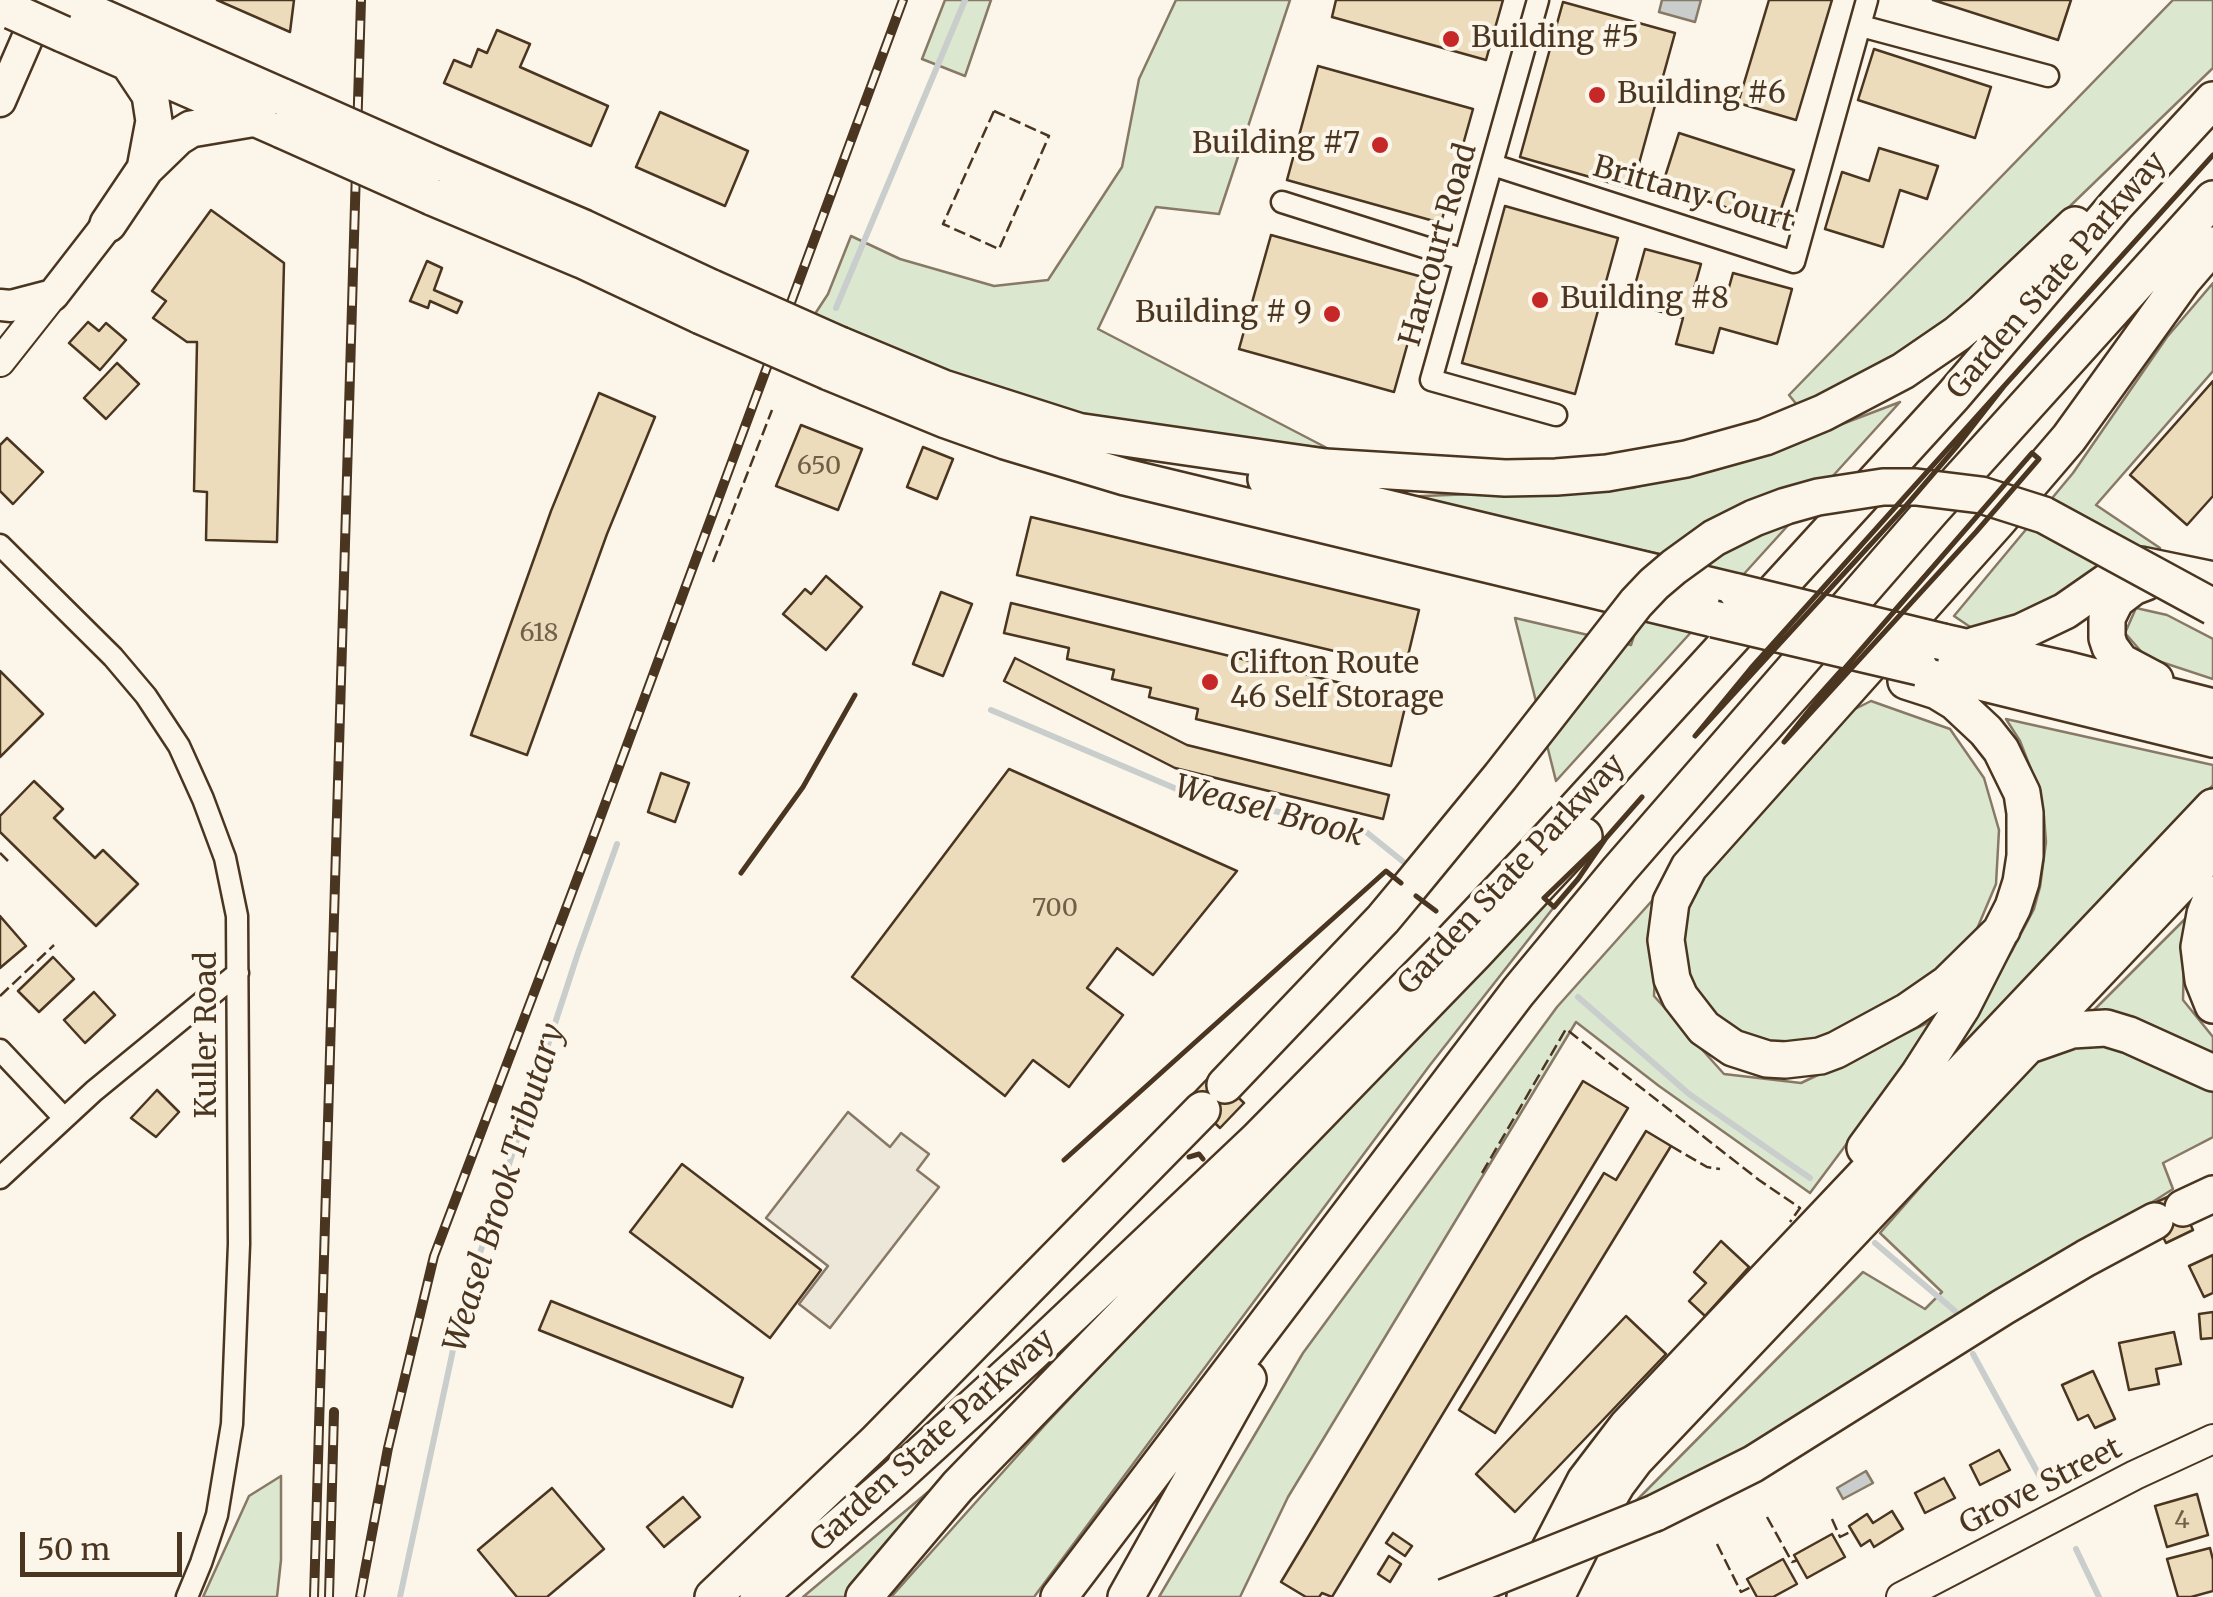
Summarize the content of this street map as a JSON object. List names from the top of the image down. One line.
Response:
{"streets":{"highway":["Garden State Parkway"],"street":["Brittany Court","Harcourt Road","Kuller Road","Grove Street"]},"crossings":[["Brittany Court","Harcourt Road"]],"water":["Weasel Brook","Weasel Brook Tributary"],"places":["Building #5","Building #6","Building #7","Building #8","Building # 9","Clifton Route 46 Self Storage"],"house_numbers":["650","618","700","4"],"scale_bar":"50 m"}
